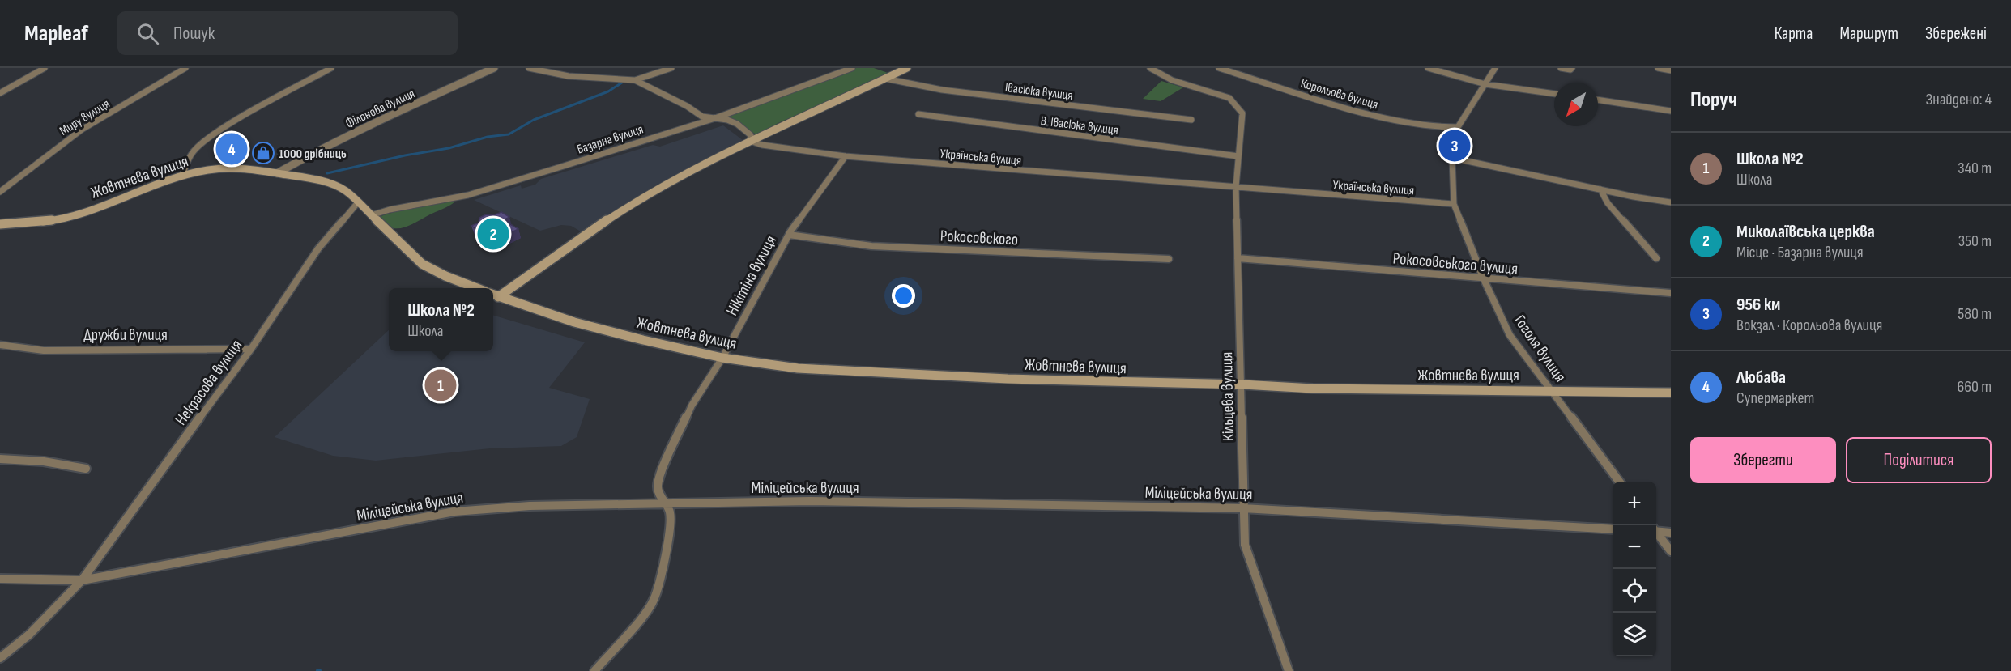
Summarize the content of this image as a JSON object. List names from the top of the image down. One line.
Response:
{"streets":{"main road":["Жовтнева вулиця"],"street":["Івасюка вулиця","Корольова вулиця","Філонова вулиця","Миру вулиця","В. Івасюка вулиця","Базарна вулиця","Українська вулиця","Рокосовского","Рокосовського вулиця","Нікітіна вулиця","Дружби вулиця","Гоголя вулиця","Некрасова вулиця","Кільцева вулиця","Міліцейська вулиця"]},"crossings":[["Філонова вулиця","Жовтнева вулиця"],["В. Івасюка вулиця","Кільцева вулиця"],["Базарна вулиця","Жовтнева вулиця"],["Українська вулиця","Нікітіна вулиця"],["Українська вулиця","Гоголя вулиця"],["Українська вулиця","Кільцева вулиця"],["Жовтнева вулиця","Нікітіна вулиця"],["Жовтнева вулиця","Гоголя вулиця"],["Жовтнева вулиця","Некрасова вулиця"],["Жовтнева вулиця","Кільцева вулиця"],["Рокосовского","Нікітіна вулиця"],["Рокосовського вулиця","Гоголя вулиця"],["Рокосовського вулиця","Кільцева вулиця"],["Нікітіна вулиця","Міліцейська вулиця"],["Дружби вулиця","Некрасова вулиця"],["Некрасова вулиця","Міліцейська вулиця"],["Кільцева вулиця","Міліцейська вулиця"]],"places":{"shop":["1000 дрібниць"]},"north":"bottom left","page":{"header":"Mapleaf","search":"Пошук","nav":["Карта","Маршрут","Збережені"],"heading":["Поруч","Знайдено: 4"],"pins":["3","4","2","1"],"list":[{"mark":"1","name":"Школа №2","note":"Школа","value":"340 m"},{"mark":"2","name":"Миколаївська церква","note":"Місце · Базарна вулиця","value":"350 m"},{"mark":"3","name":"956 км","note":"Вокзал · Корольова вулиця","value":"580 m"},{"mark":"4","name":"Любава","note":"Супермаркет","value":"660 m"}],"popup":["Школа №2","Школа"],"buttons":["Зберегти","Поділитися"],"map_buttons":["+","−"]}}
